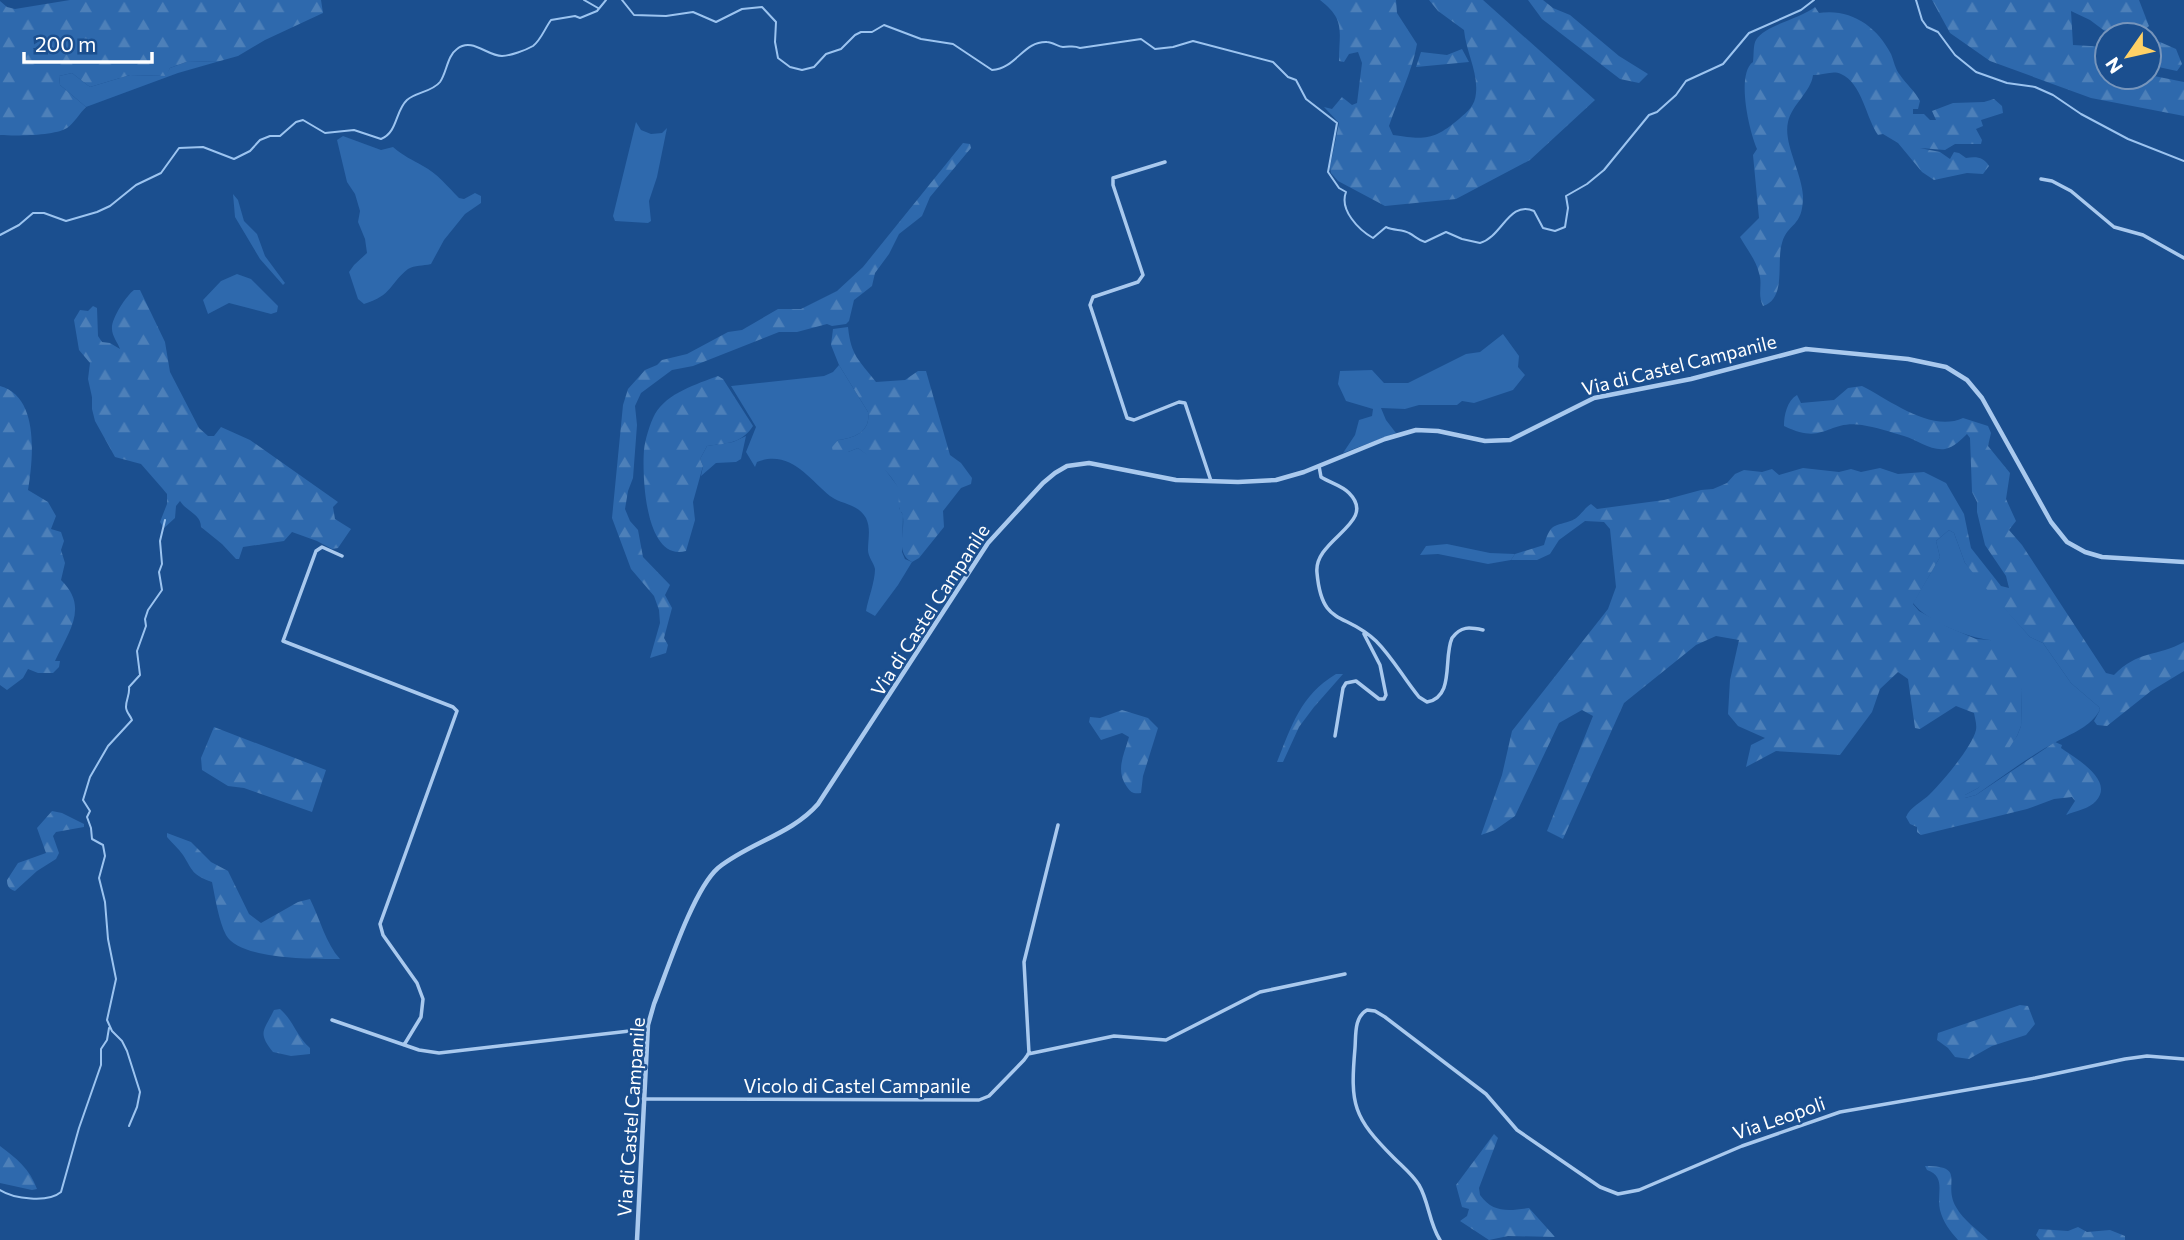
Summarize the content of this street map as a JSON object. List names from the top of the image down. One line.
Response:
{"streets":{"street":["Via di Castel Campanile","Vicolo di Castel Campanile","Via Leopoli"]},"crossings":[["Via di Castel Campanile","Vicolo di Castel Campanile"]],"scale_bar":"200 m","north":"bottom left"}
